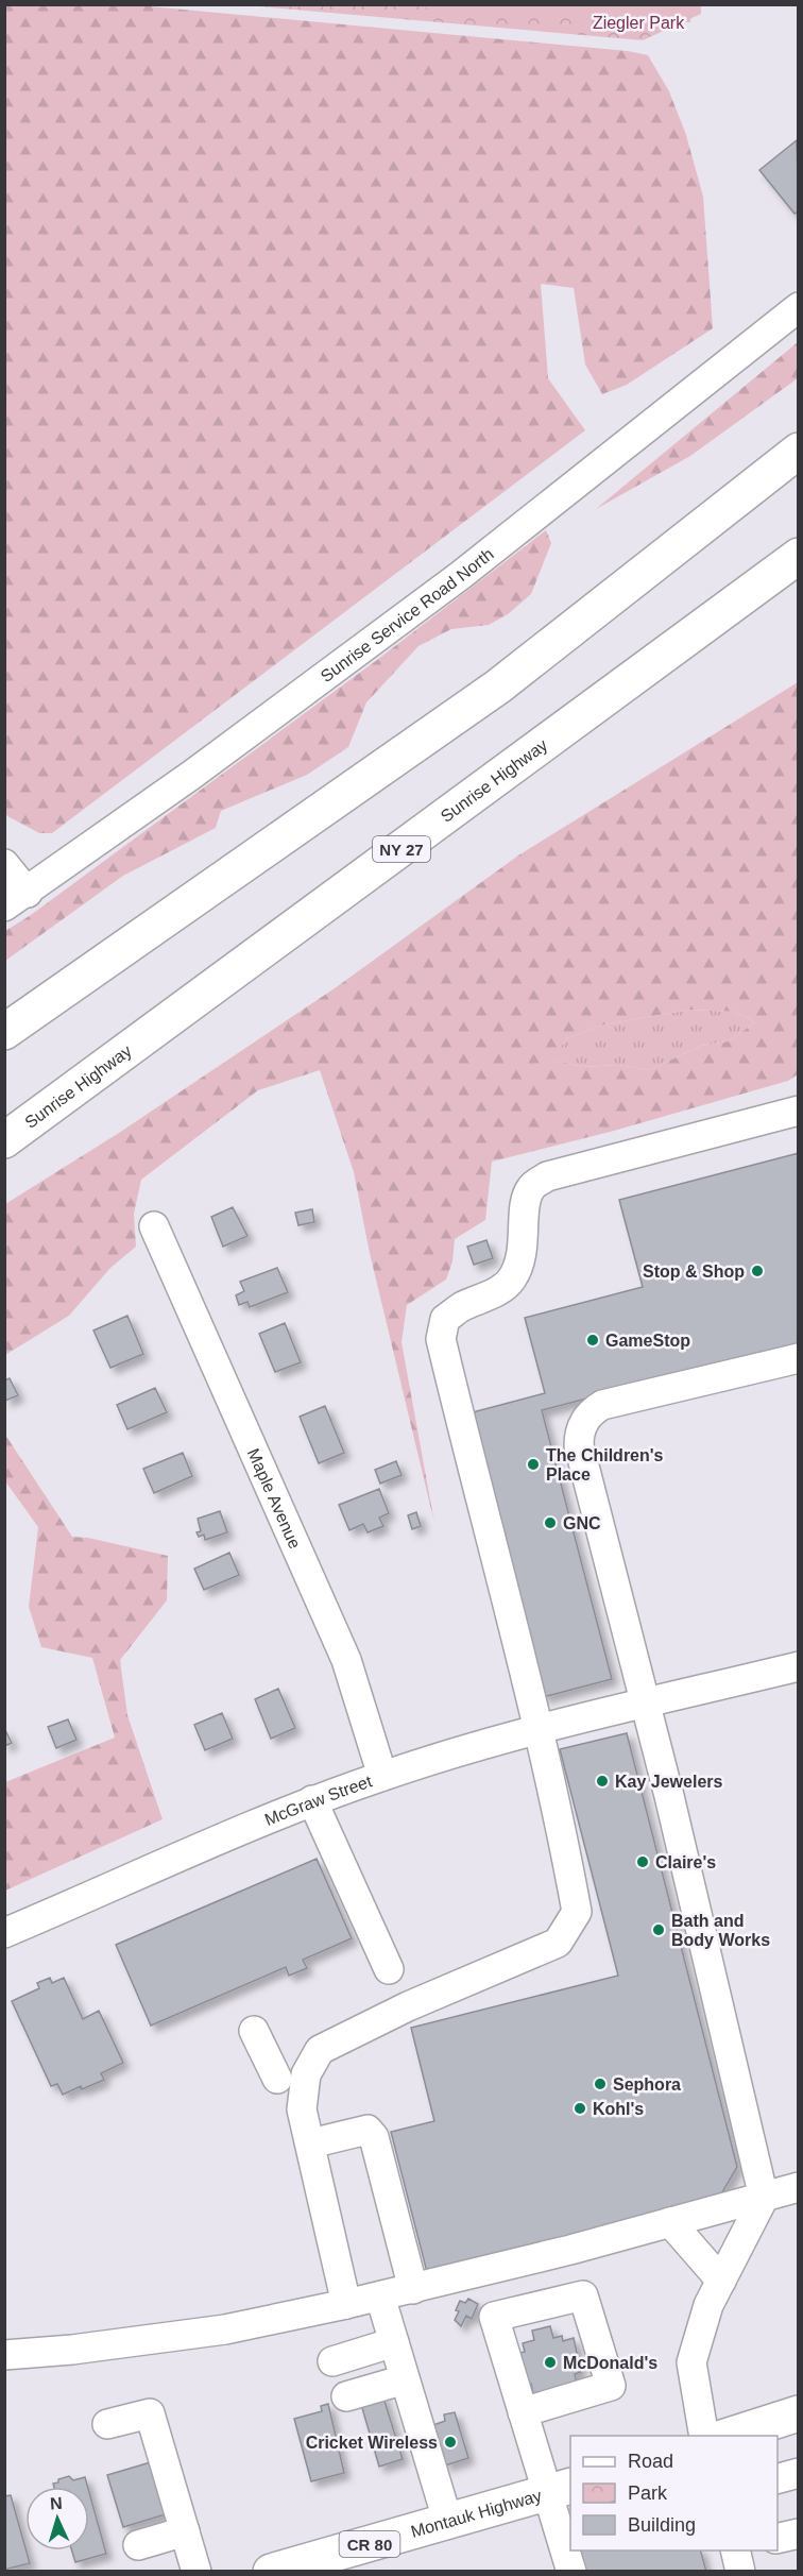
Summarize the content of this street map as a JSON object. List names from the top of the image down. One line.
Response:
{"streets":{"main road":["Sunrise Highway","NY 27","Montauk Highway","CR 80"],"street":["Sunrise Service Road North","Maple Avenue","McGraw Street"]},"crossings":[["Maple Avenue","McGraw Street"]],"parks":["Ziegler Park"],"places":["Stop & Shop","GameStop","The Children's Place","GNC","Kay Jewelers","Claire's","Bath and Body Works","Sephora","Kohl's","McDonald's","Cricket Wireless"],"legend":["Road","Park","Building"],"north":"top"}
